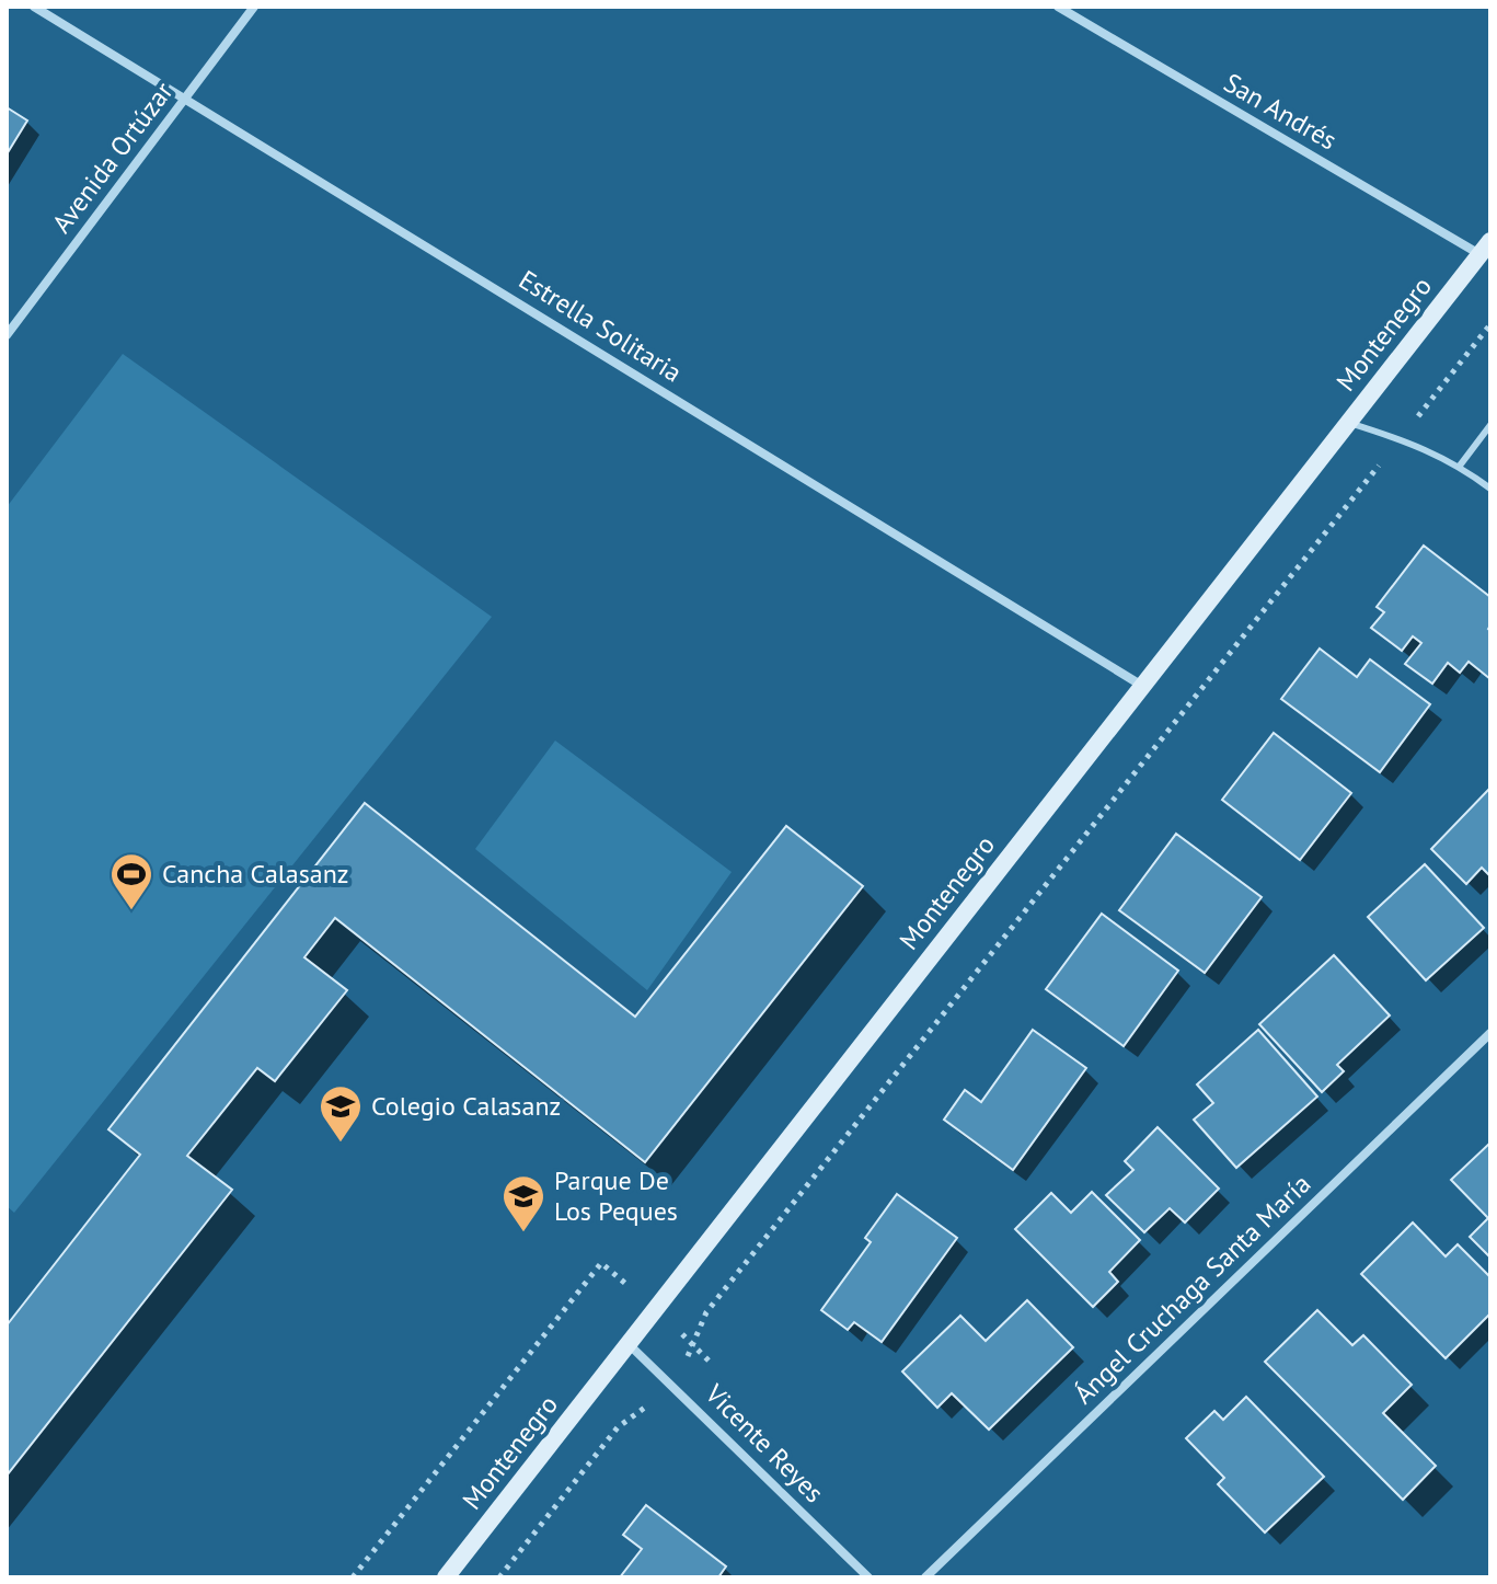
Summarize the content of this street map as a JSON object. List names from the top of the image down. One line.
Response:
{"streets":{"street":["San Andrés","Avenida Ortúzar","Estrella Solitaria","Montenegro","Ángel Cruchaga Santa María","Vicente Reyes"]},"crossings":[["San Andrés","Montenegro"],["Avenida Ortúzar","Estrella Solitaria"],["Estrella Solitaria","Montenegro"],["Montenegro","Vicente Reyes"]],"places":{"sports":["Cancha Calasanz"],"school or university":["Colegio Calasanz","Parque De Los Peques"]}}
